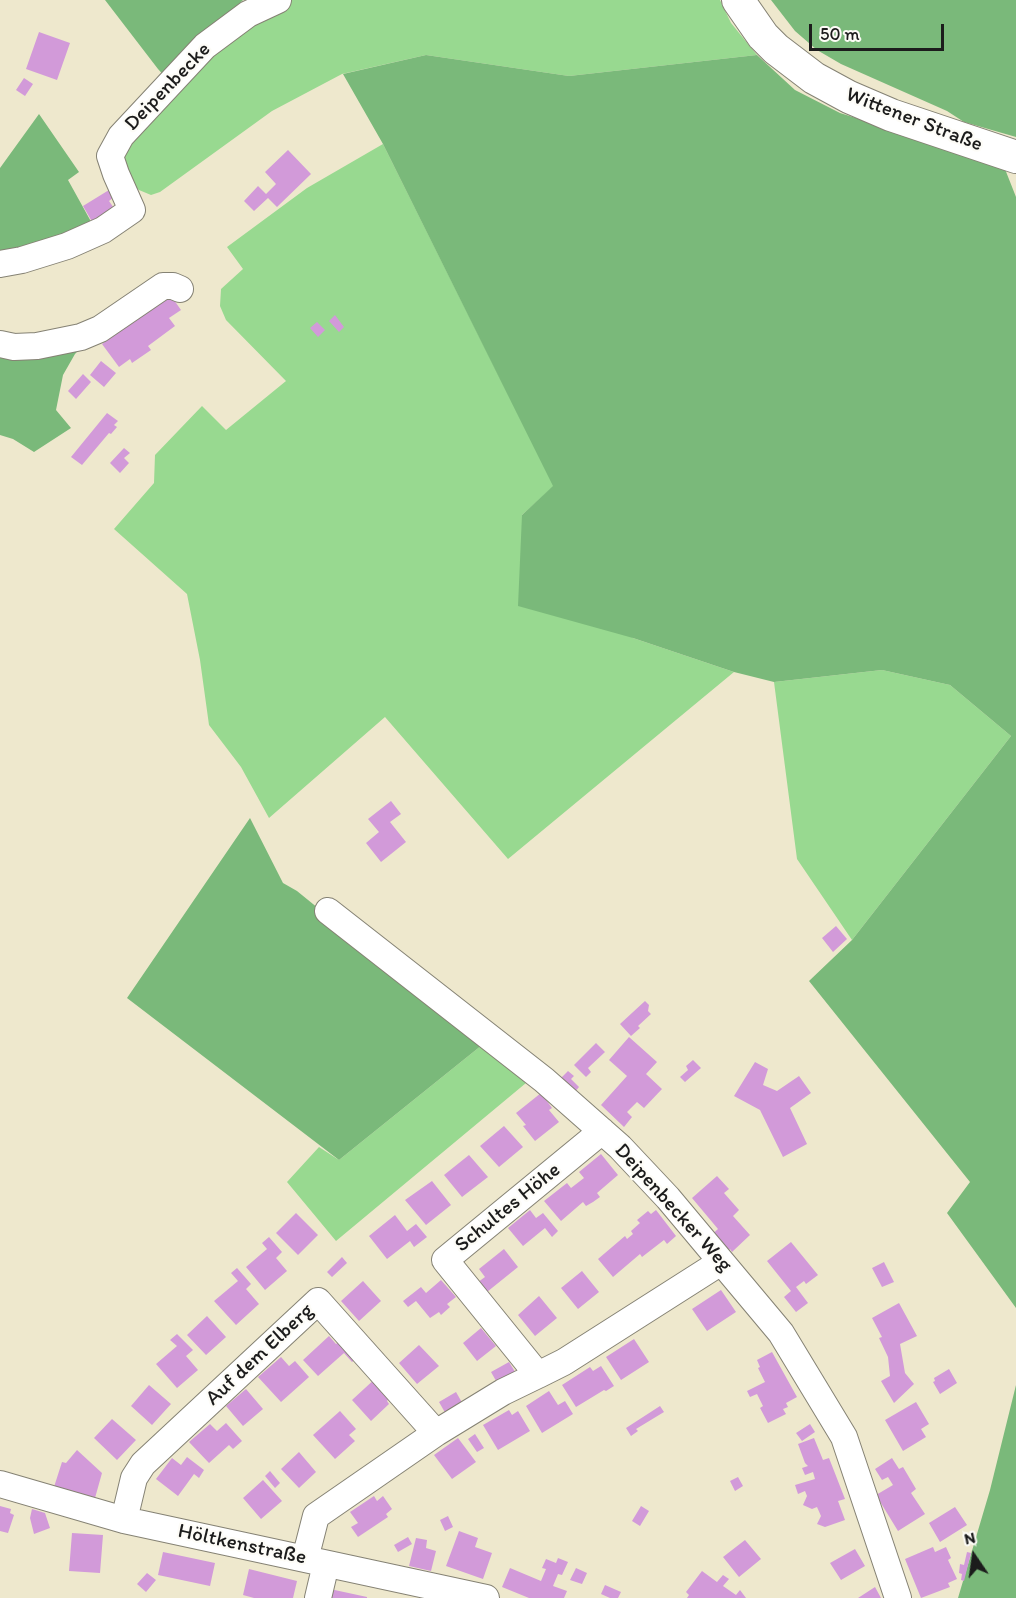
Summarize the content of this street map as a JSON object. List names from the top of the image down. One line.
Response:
{"streets":{"main road":["Wittener Straße"],"street":["Deipenbecke","Schultes Höhe","Deipenbecker Weg","Auf dem Elberg","Höltkenstraße"]},"crossings":[["Schultes Höhe","Deipenbecker Weg"],["Auf dem Elberg","Höltkenstraße"]],"scale_bar":"50 m","north":"top"}
